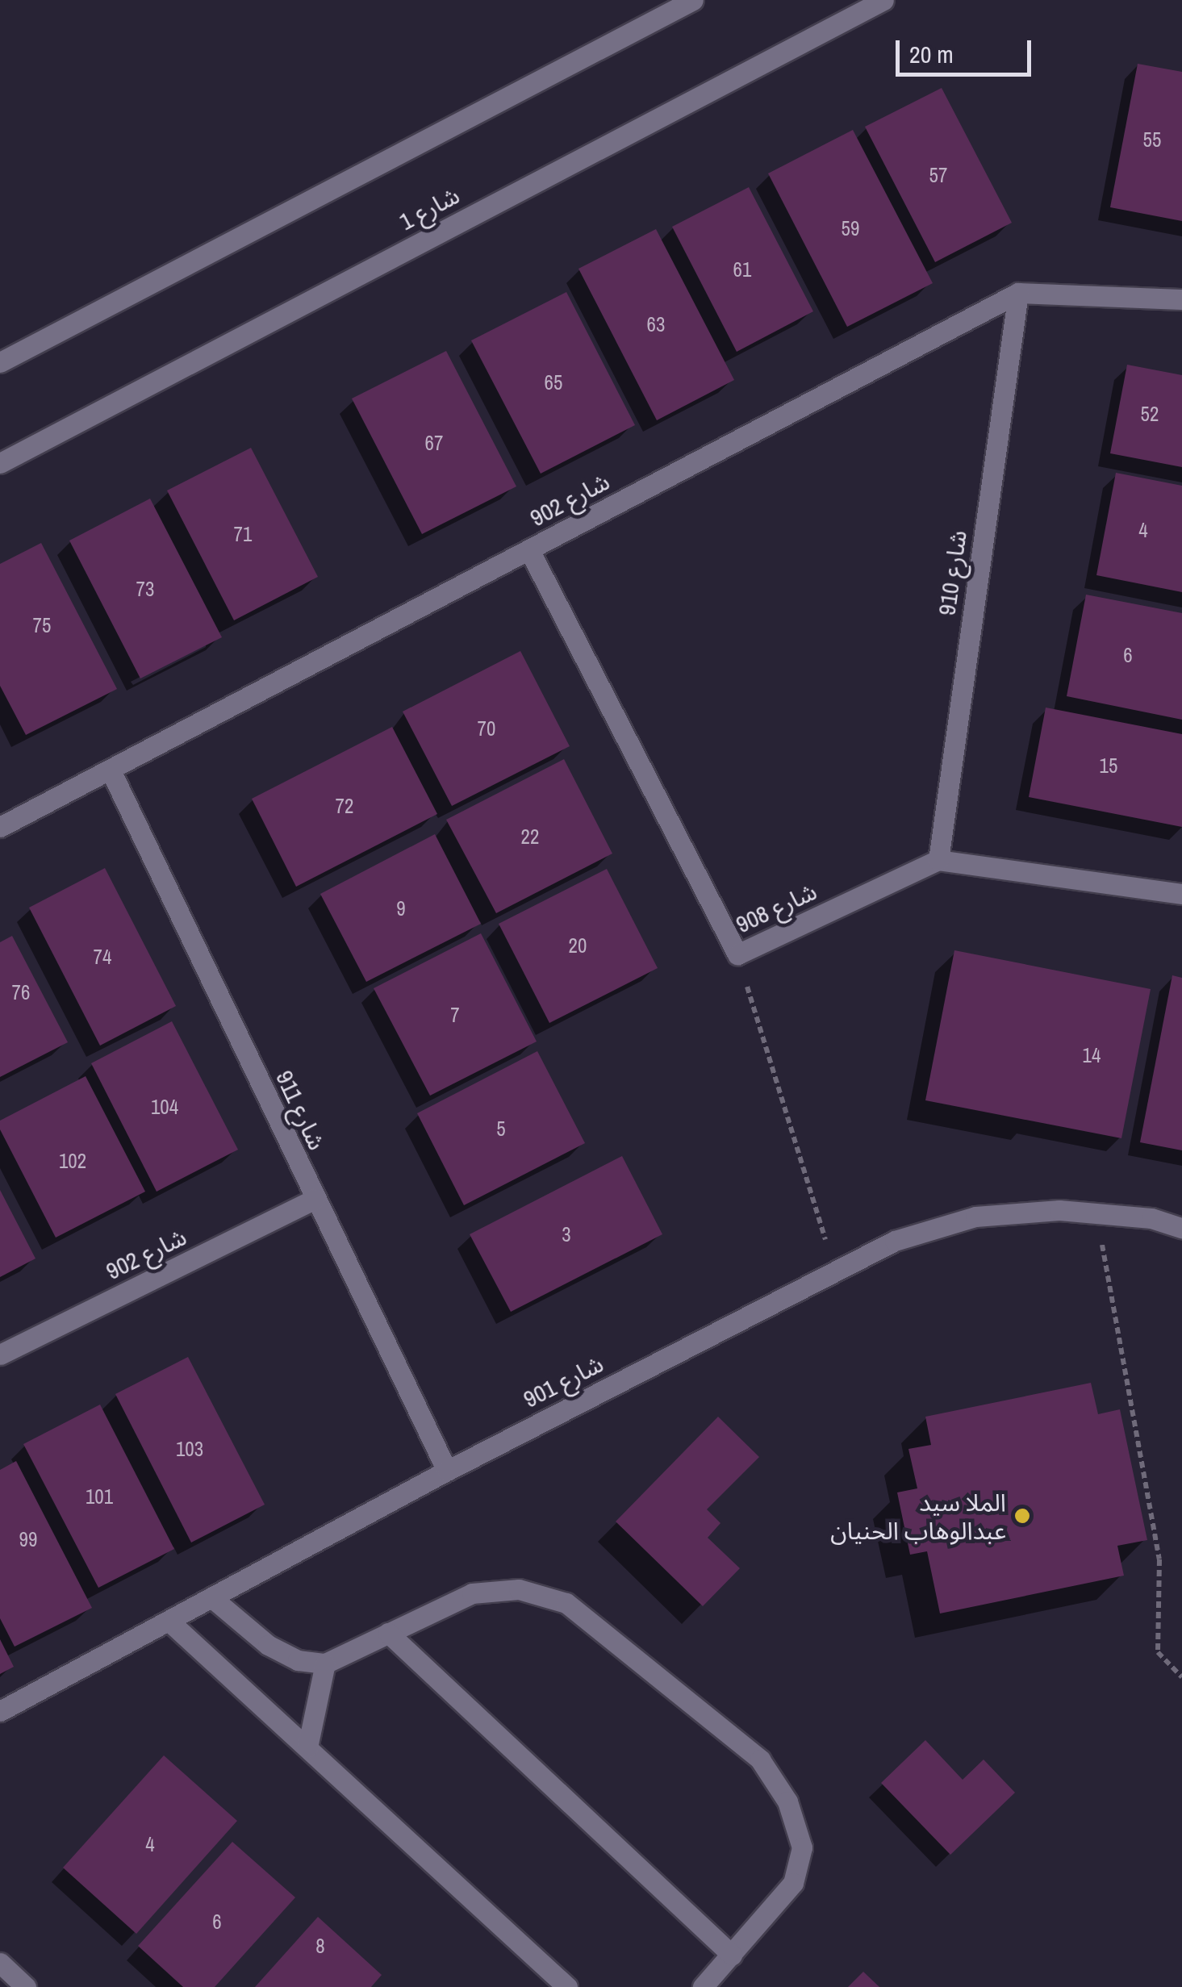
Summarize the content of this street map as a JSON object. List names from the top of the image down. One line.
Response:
{"streets":{"street":["شارع 1","شارع 902","شارع 910","شارع 908","شارع 911","شارع 901"]},"crossings":[["شارع 902","شارع 910"],["شارع 902","شارع 908"],["شارع 902","شارع 911"],["شارع 910","شارع 908"],["شارع 911","شارع 901"]],"places":["الملا سيد عبدالوهاب الحنيان"],"house_numbers":["55","57","59","61","63","65","52","67","4","71","73","75","6","70","15","72","22","9","20","74","76","7","14","104","5","102","3","103","101","99","4","6","8"],"scale_bar":"20 m"}
